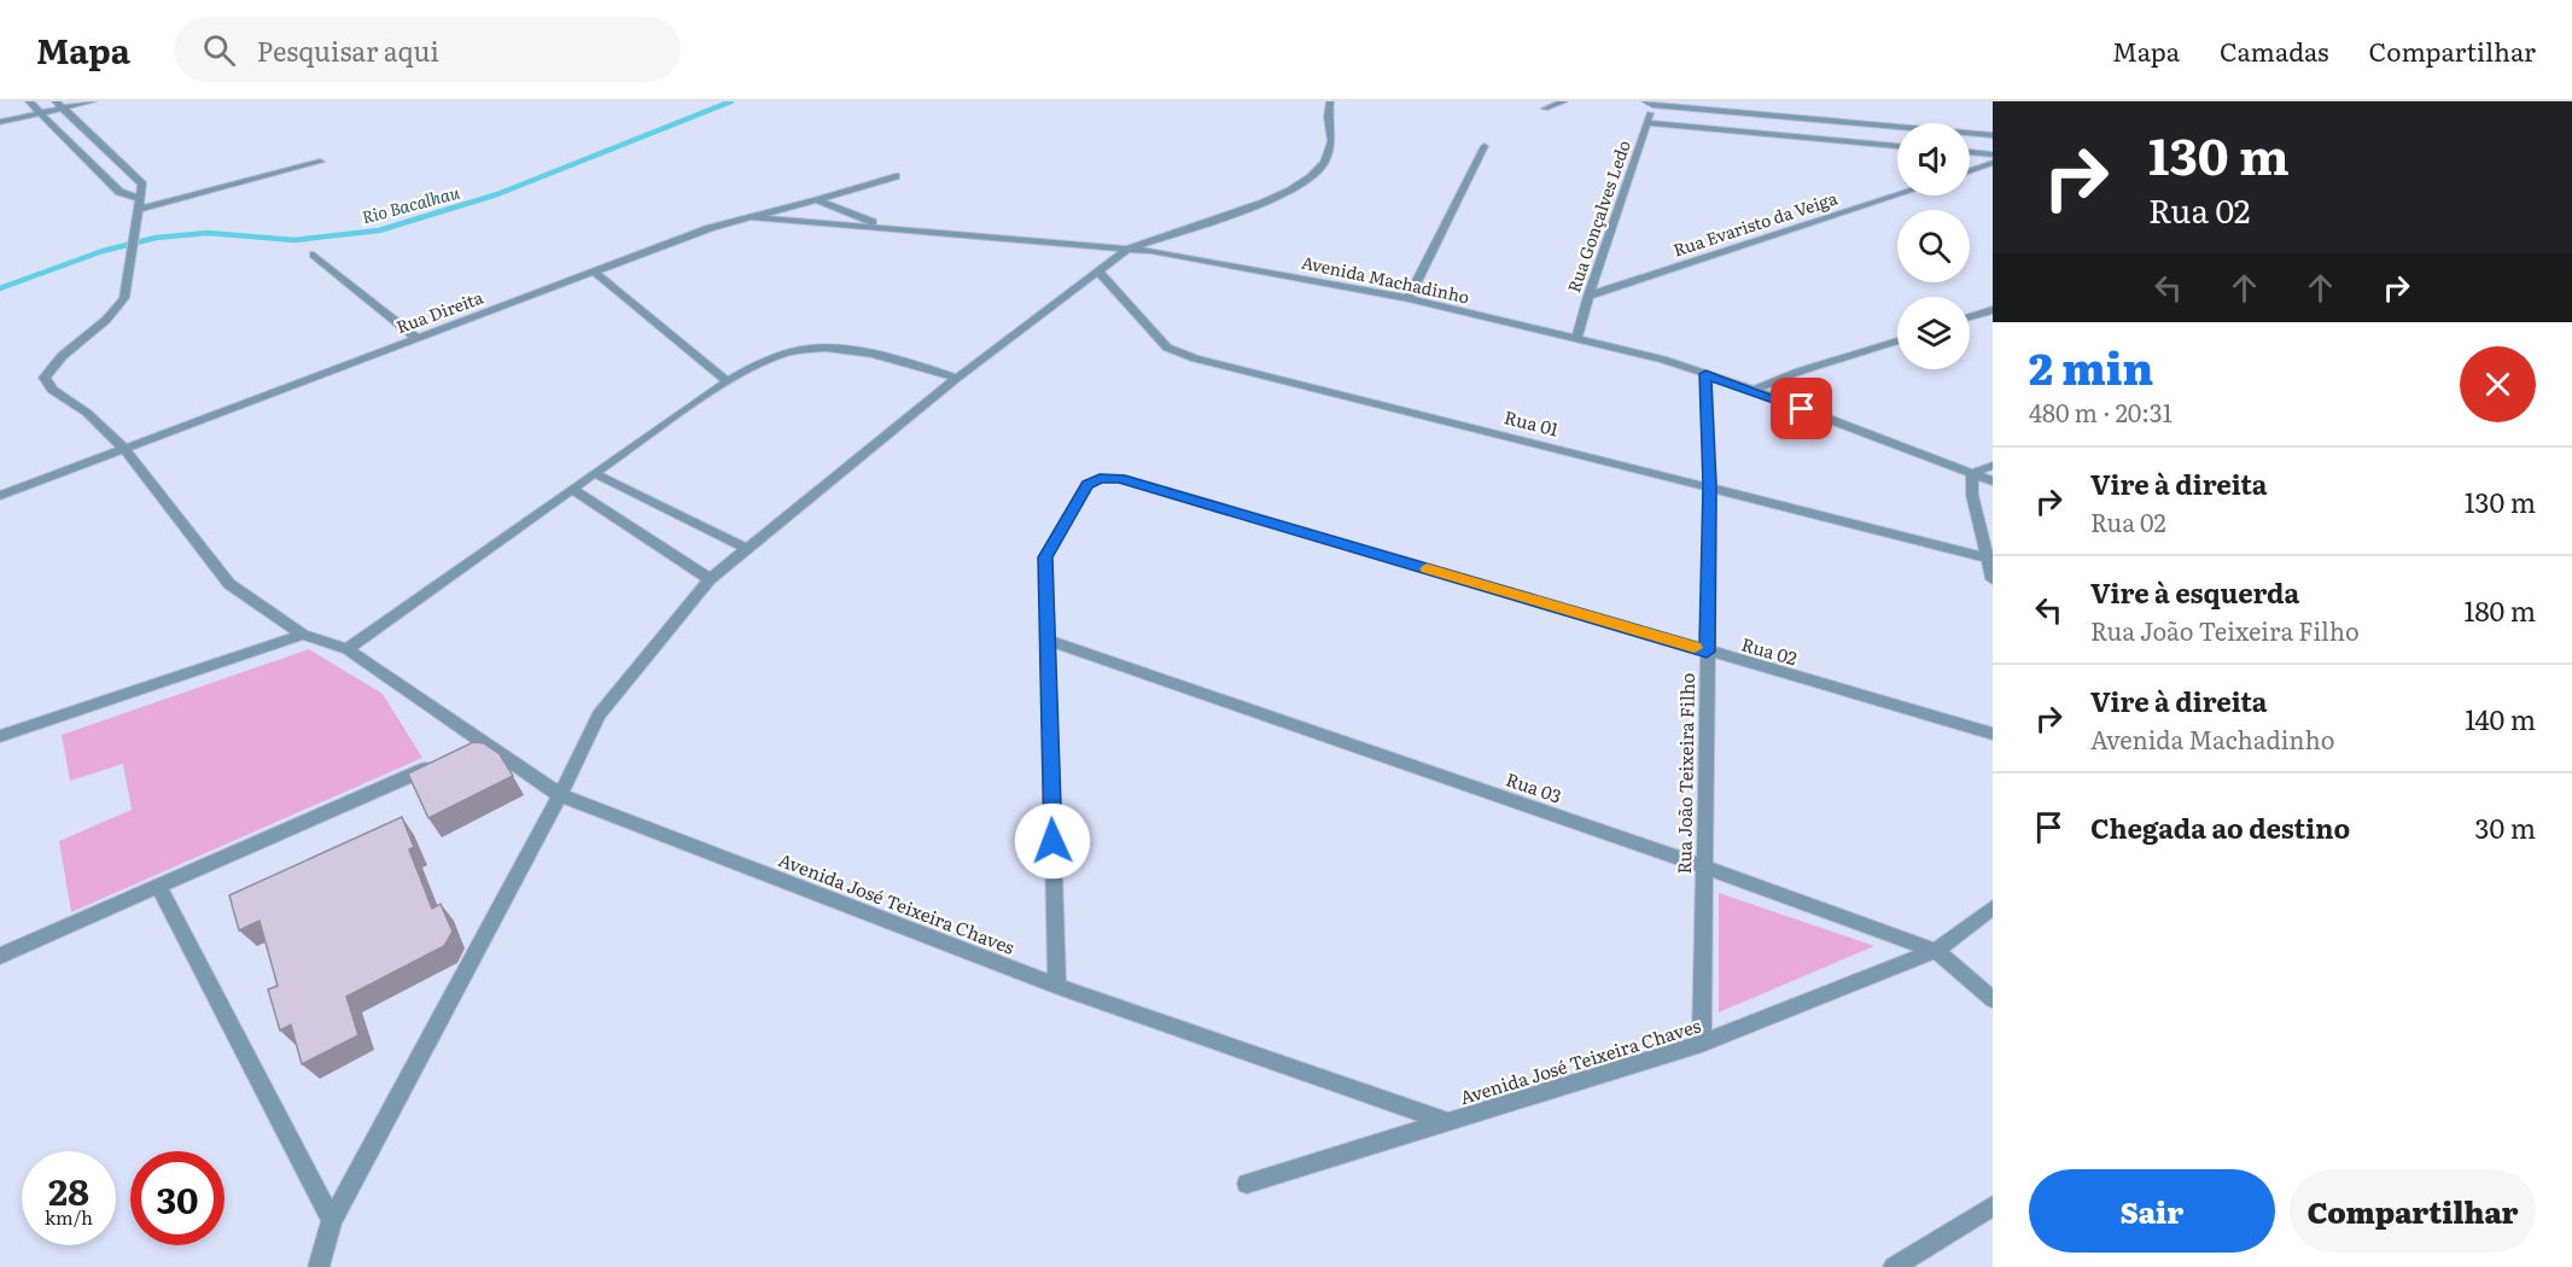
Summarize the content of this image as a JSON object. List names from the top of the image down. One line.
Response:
{"streets":{"street":["Rua Gonçalves Ledo","Rua Evaristo da Veiga","Avenida Machadinho","Rua Direita","Rua 01","Rua 02","Rua João Teixeira Filho","Rua 03","Avenida José Teixeira Chaves"]},"crossings":[["Rua Gonçalves Ledo","Rua Evaristo da Veiga"],["Rua Gonçalves Ledo","Avenida Machadinho"],["Avenida Machadinho","Rua Direita"],["Avenida Machadinho","Rua João Teixeira Filho"],["Rua Direita","Avenida José Teixeira Chaves"],["Rua 01","Rua João Teixeira Filho"],["Rua 02","Rua João Teixeira Filho"],["Rua 02","Rua 03"],["Rua João Teixeira Filho","Rua 03"],["Rua João Teixeira Filho","Avenida José Teixeira Chaves"],["Rua 03","Avenida José Teixeira Chaves"]],"water":["Rio Bacalhau"],"page":{"header":"Mapa","search":"Pesquisar aqui","nav":["Mapa","Camadas","Compartilhar"],"turn":["130 m","Rua 02"],"heading":["2 min","480 m · 20:31"],"list":[{"name":"Vire à direita","note":"Rua 02","value":"130 m"},{"name":"Vire à esquerda","note":"Rua João Teixeira Filho","value":"180 m"},{"name":"Vire à direita","note":"Avenida Machadinho","value":"140 m"},{"name":"Chegada ao destino","value":"30 m"}],"speed":"28 km/h","limit":"30","buttons":["Sair","Compartilhar"]}}
